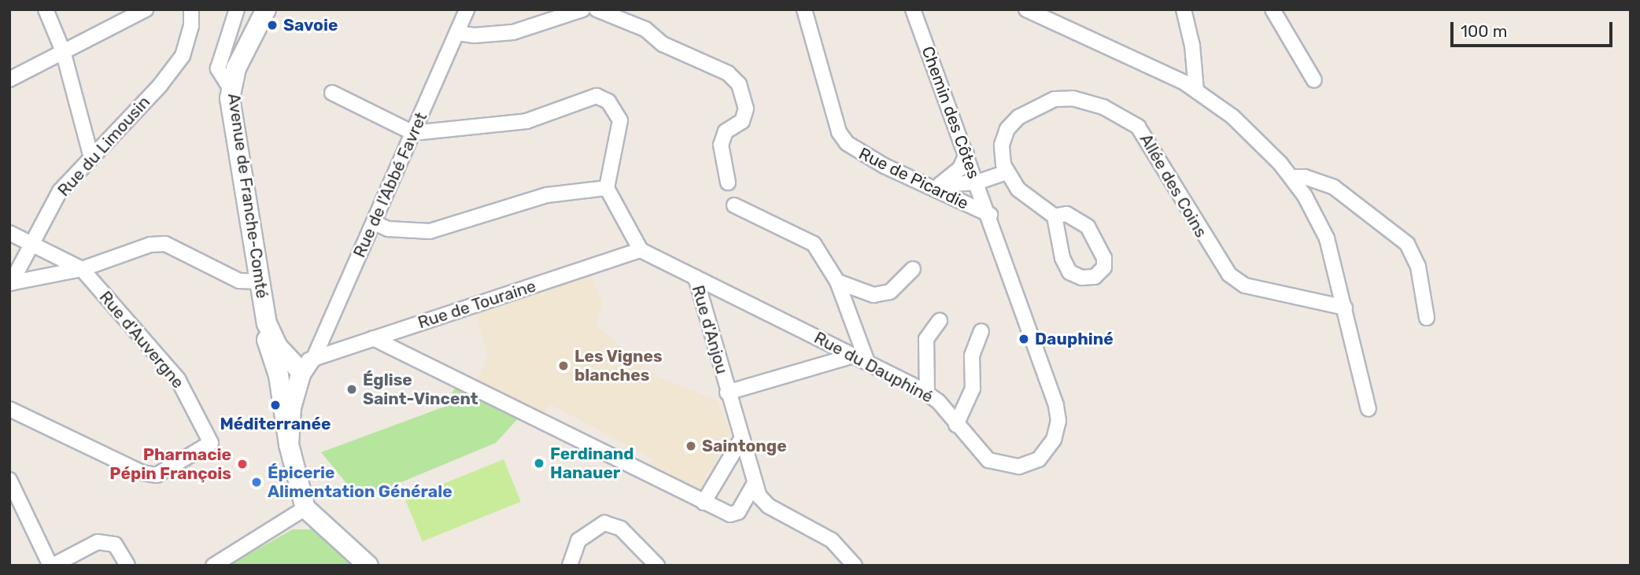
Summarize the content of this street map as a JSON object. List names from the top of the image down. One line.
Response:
{"streets":{"street":["Chemin des Côtes","Rue du Limousin","Rue de Picardie","Rue de l'Abbé Favret","Allée des Coins","Avenue de Franche-Comté","Rue de Touraine","Rue d'Anjou","Rue d'Auvergne","Rue du Dauphiné"]},"crossings":[["Chemin des Côtes","Rue de Picardie"],["Chemin des Côtes","Rue du Dauphiné"],["Rue de Picardie","Rue du Dauphiné"],["Rue de l'Abbé Favret","Avenue de Franche-Comté"],["Rue de l'Abbé Favret","Rue de Touraine"],["Avenue de Franche-Comté","Rue de Touraine"],["Rue de Touraine","Rue d'Anjou"],["Rue d'Anjou","Rue du Dauphiné"]],"places":["Savoie","Dauphiné","Les Vignes blanches","Église Saint-Vincent","Méditerranée","Saintonge","Ferdinand Hanauer","Pharmacie Pépin François","Épicerie Alimentation Générale"],"scale_bar":"100 m"}
